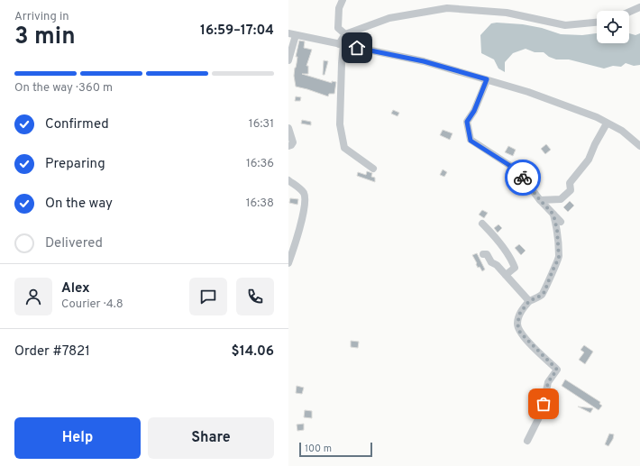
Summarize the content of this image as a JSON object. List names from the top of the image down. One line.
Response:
{"scale_bar":"100 m","page":{"heading":["3 min","Arriving in","16:59–17:04"],"panel":["Alex","Courier · 4.8","Order #7821","$14.06"],"bar":"On the way · 360 m","list":[["Confirmed","16:31"],["Preparing","16:36"],["On the way","16:38"],"Delivered"],"buttons":["Help","Share"],"scale":"100 m"}}
